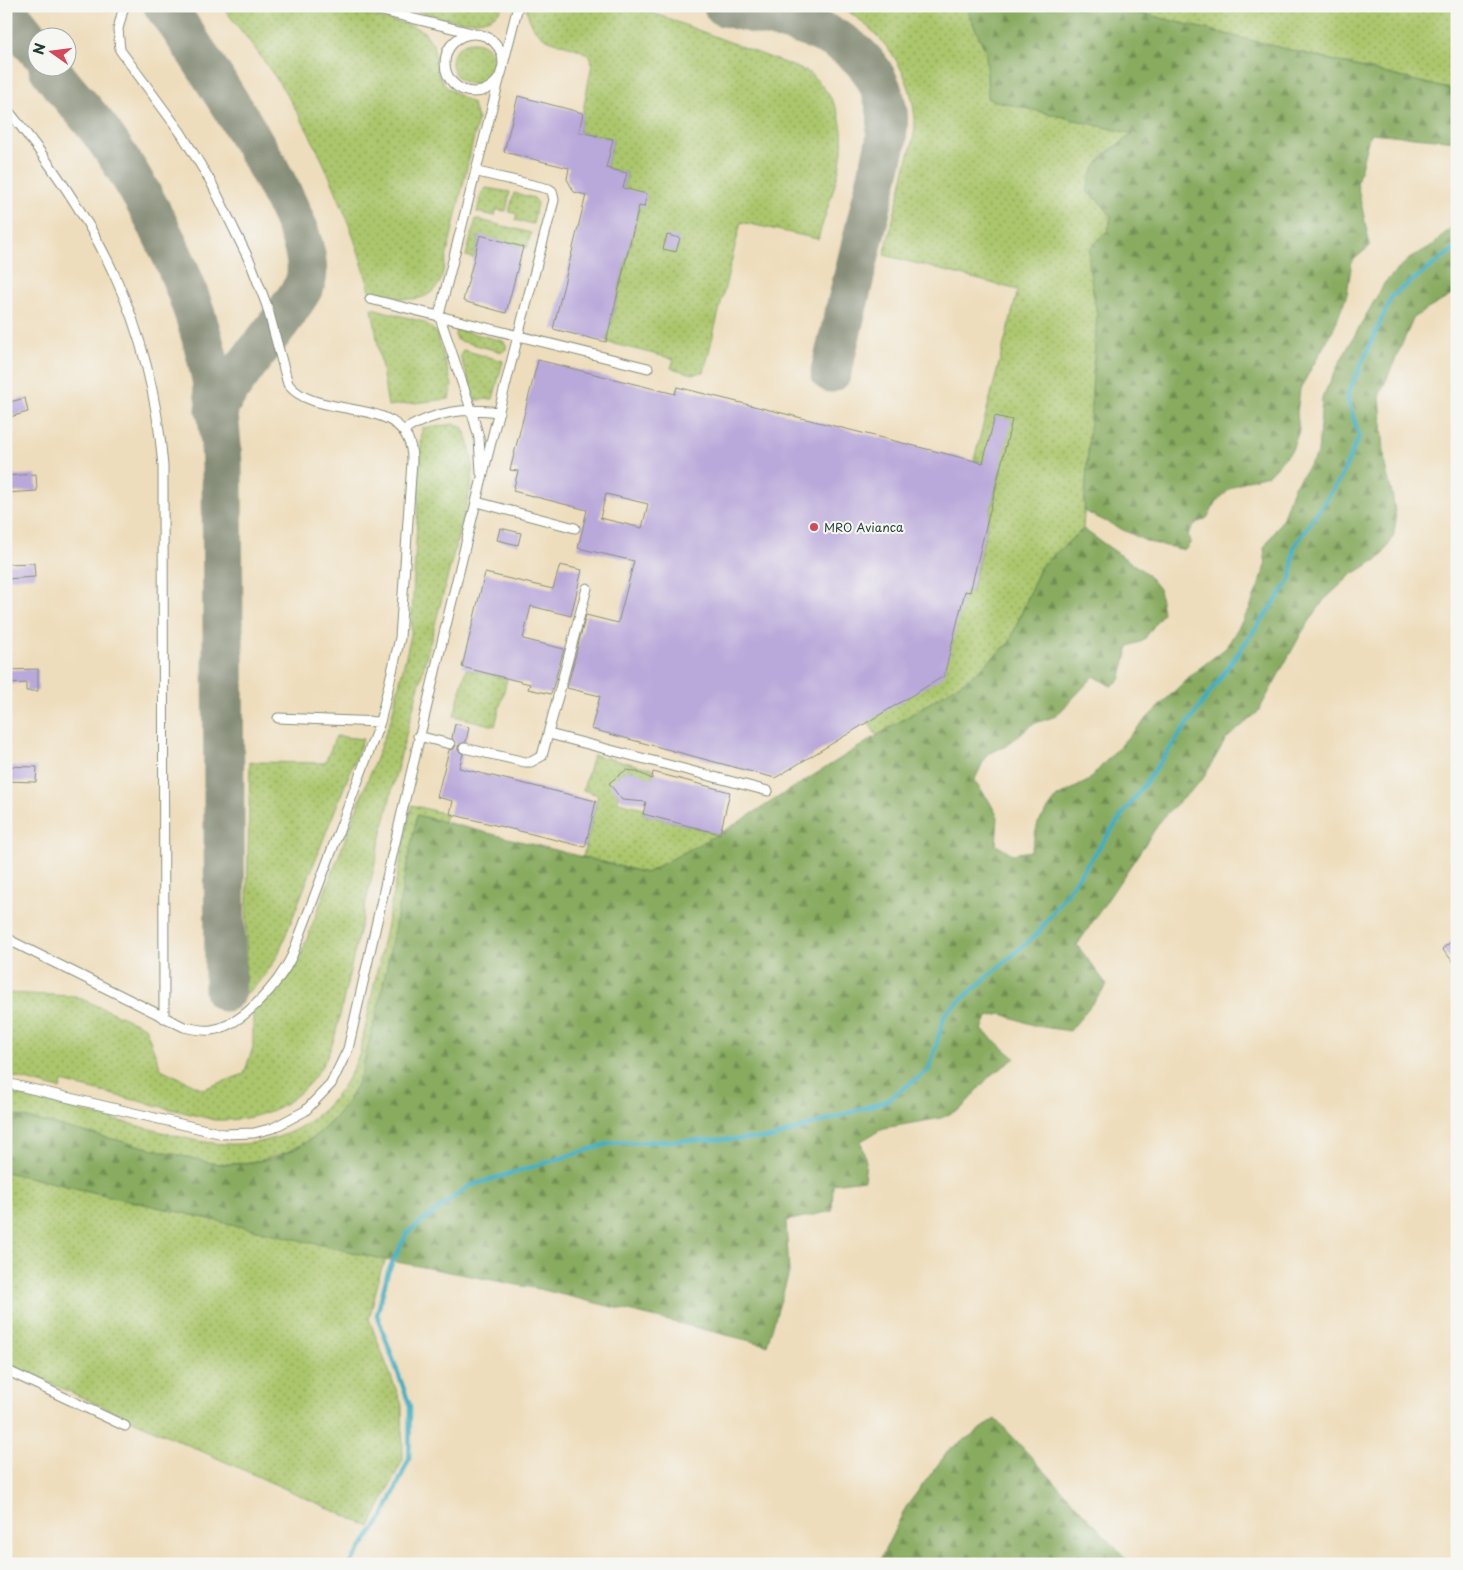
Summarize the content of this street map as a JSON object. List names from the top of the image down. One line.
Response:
{"places":["MRO Avianca"],"north":"left"}
